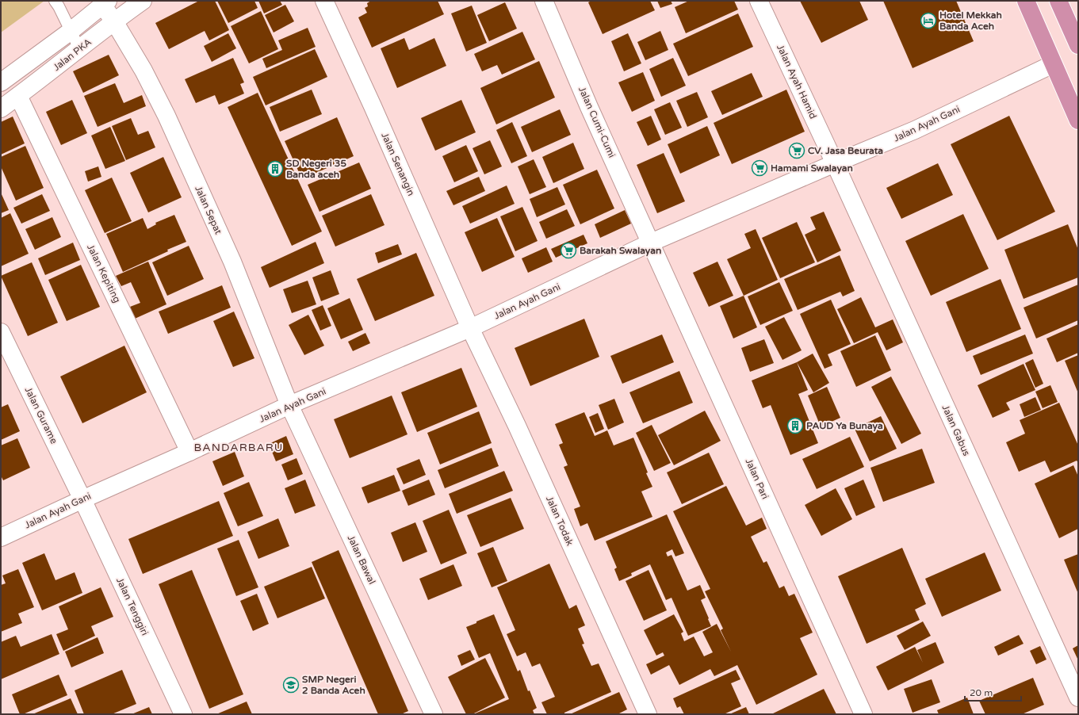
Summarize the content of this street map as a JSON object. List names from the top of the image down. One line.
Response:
{"streets":{"street":["Jalan PKA","Jalan Ayah Hamid","Jalan Cumi-Cumi","Jalan Ayah Gani","Jalan Senangin","Jalan Sepat","Jalan Kepiting","Jalan Gurame","Jalan Gabus","Jalan Pari","Jalan Todak","Jalan Bawal","Jalan Tenggiri"]},"crossings":[["Jalan PKA","Jalan Sepat"],["Jalan PKA","Jalan Kepiting"],["Jalan Ayah Hamid","Jalan Ayah Gani"],["Jalan Ayah Hamid","Jalan Gabus"],["Jalan Cumi-Cumi","Jalan Ayah Gani"],["Jalan Cumi-Cumi","Jalan Pari"],["Jalan Ayah Gani","Jalan Senangin"],["Jalan Ayah Gani","Jalan Sepat"],["Jalan Ayah Gani","Jalan Kepiting"],["Jalan Ayah Gani","Jalan Gurame"],["Jalan Ayah Gani","Jalan Gabus"],["Jalan Ayah Gani","Jalan Pari"],["Jalan Ayah Gani","Jalan Todak"],["Jalan Ayah Gani","Jalan Bawal"],["Jalan Ayah Gani","Jalan Tenggiri"],["Jalan Senangin","Jalan Todak"],["Jalan Sepat","Jalan Bawal"],["Jalan Gurame","Jalan Tenggiri"]],"districts":["BANDARBARU"],"places":{"hotel":["Hotel Mekkah Banda Aceh"],"supermarket":["CV. Jasa Beurata","Hamami Swalayan","Barakah Swalayan"],"building":["SD Negeri 35 Banda aceh","PAUD Ya Bunaya"],"school or university":["SMP Negeri 2 Banda Aceh"]},"scale_bar":"20 m"}
